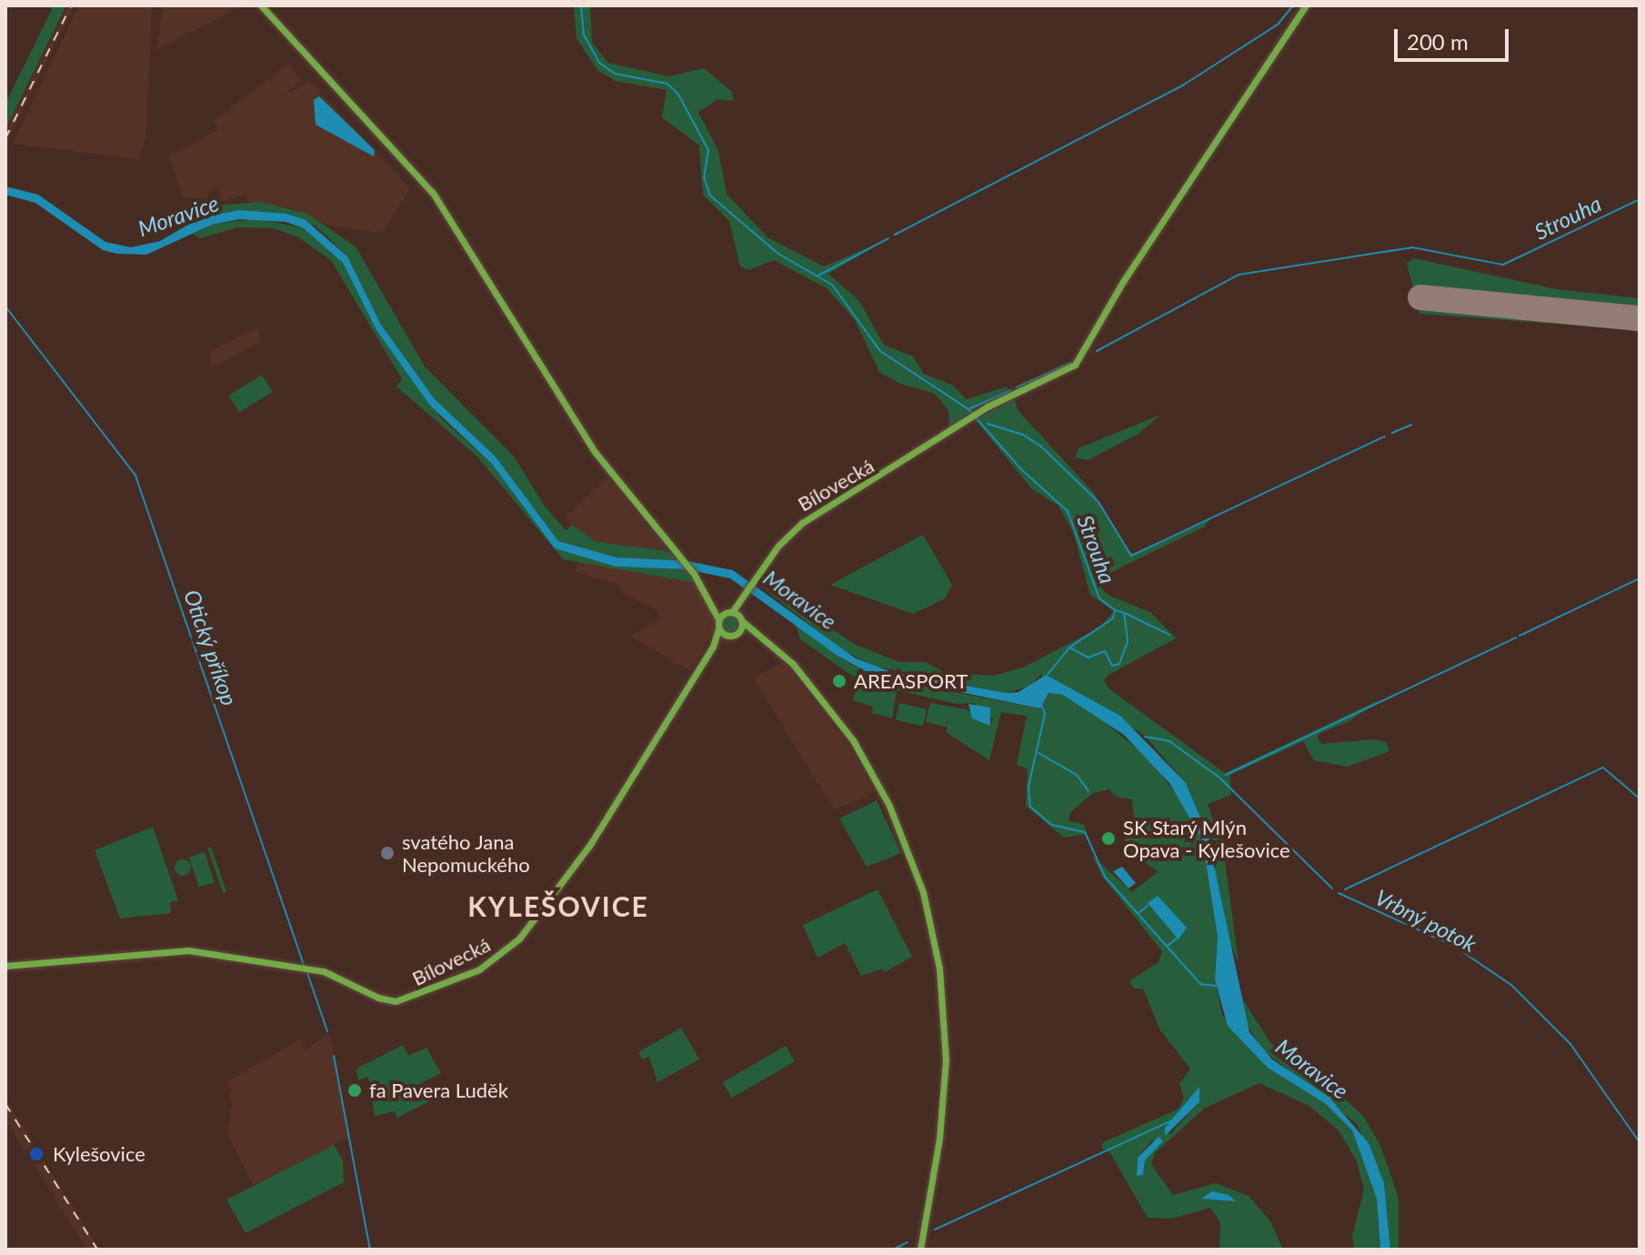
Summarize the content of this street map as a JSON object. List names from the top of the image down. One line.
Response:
{"streets":{"main road":["Bílovecká"]},"districts":["KYLEŠOVICE"],"water":["Moravice","Strouha","Otický příkop","Vrbný potok"],"places":["AREASPORT","SK Starý Mlýn Opava - Kylešovice","svatého Jana Nepomuckého","fa Pavera Luděk","Kylešovice"],"scale_bar":"200 m"}
